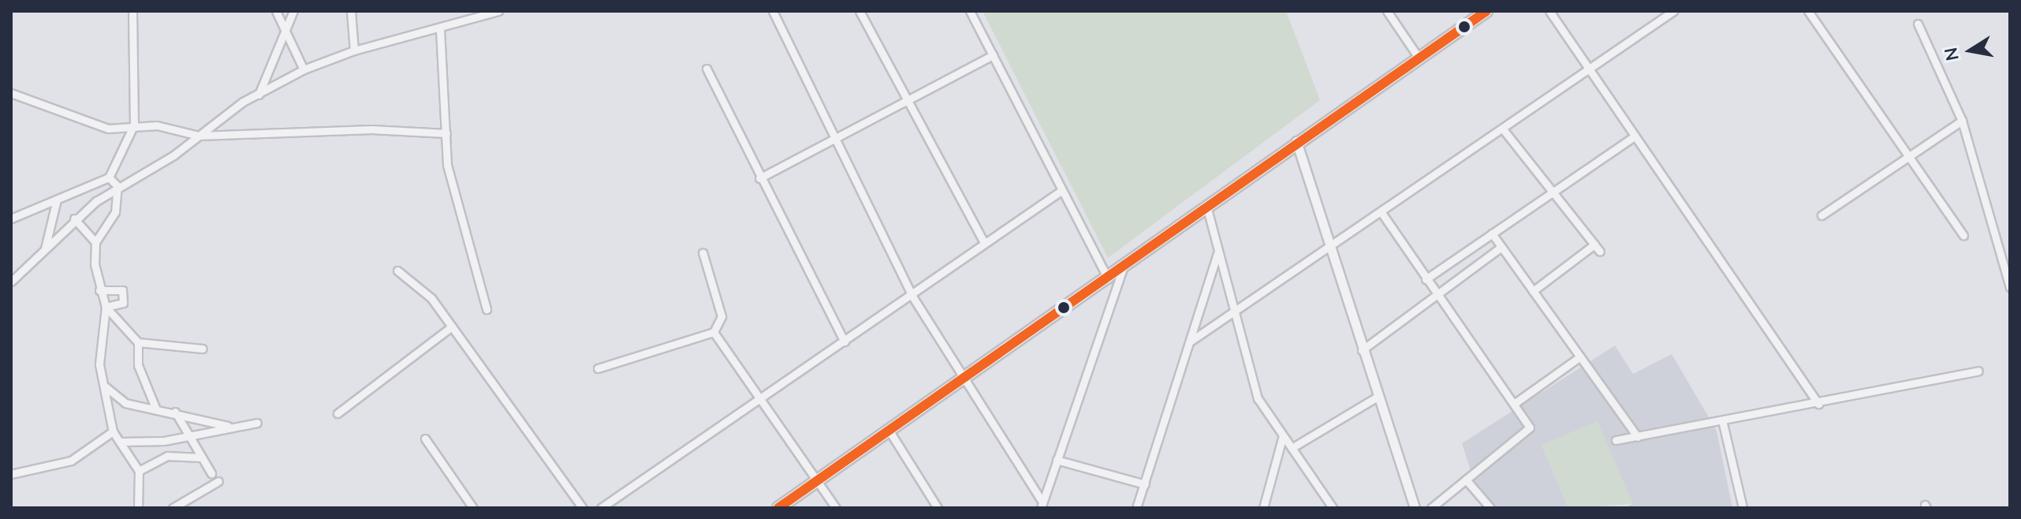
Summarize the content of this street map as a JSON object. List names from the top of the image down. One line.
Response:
{"north":"left"}
